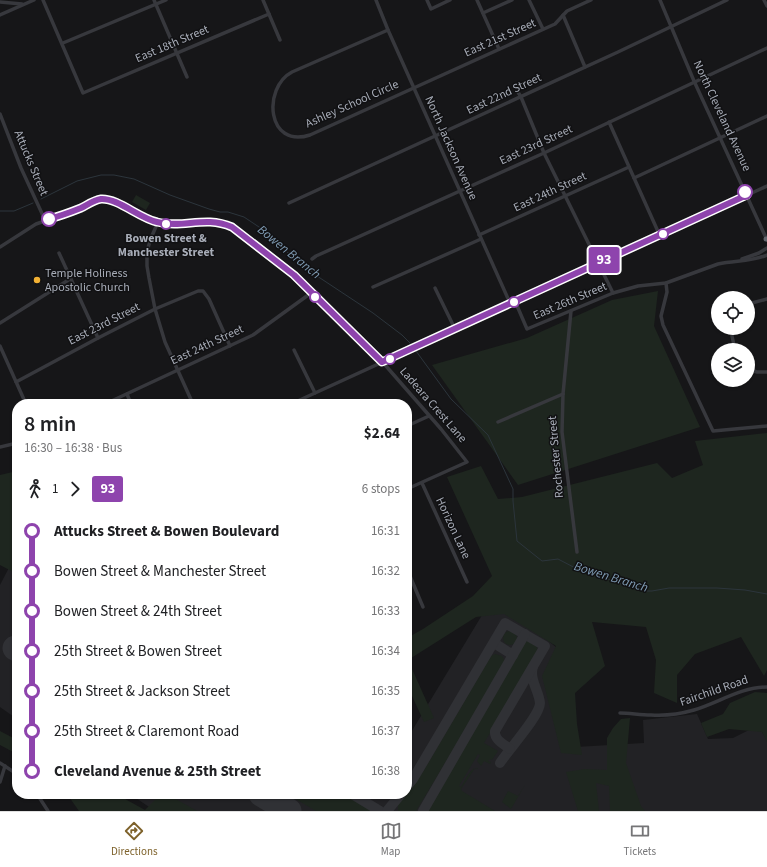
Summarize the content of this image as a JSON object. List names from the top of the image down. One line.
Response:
{"streets":{"street":["East 21st Street","East 18th Street","East 22nd Street","Ashley School Circle","North Cleveland Avenue","East 23rd Street","North Jackson Avenue","Attucks Street","East 24th Street","East 26th Street","Ladeara Crest Lane","Rochester Street","Horizon Lane","Fairchild Road"]},"crossings":[["East 21st Street","Ashley School Circle"],["East 21st Street","North Jackson Avenue"],["East 22nd Street","North Cleveland Avenue"],["East 22nd Street","North Jackson Avenue"],["Ashley School Circle","North Jackson Avenue"],["North Cleveland Avenue","East 23rd Street"],["East 23rd Street","North Jackson Avenue"],["East 23rd Street","East 24th Street"],["North Jackson Avenue","East 24th Street"],["Attucks Street","Ladeara Crest Lane"],["East 24th Street","Ladeara Crest Lane"],["East 26th Street","Rochester Street"],["Ladeara Crest Lane","Horizon Lane"]],"water":["Bowen Branch"],"places":["Bowen Street & Manchester Street","Temple Holiness Apostolic Church"],"lines":["bus line 93"],"page":{"on_map":"93","heading":["8 min","16:30 – 16:38 · Bus","$2.64"],"legs":["1","93","6 stops"],"list":[{"name":"Attucks Street & Bowen Boulevard","value":"16:31"},{"name":"Bowen Street & Manchester Street","value":"16:32"},{"name":"Bowen Street & 24th Street","value":"16:33"},{"name":"25th Street & Bowen Street","value":"16:34"},{"name":"25th Street & Jackson Street","value":"16:35"},{"name":"25th Street & Claremont Road","value":"16:37"},{"name":"Cleveland Avenue & 25th Street","value":"16:38"}],"tabs":["Directions","Map","Tickets"]}}
